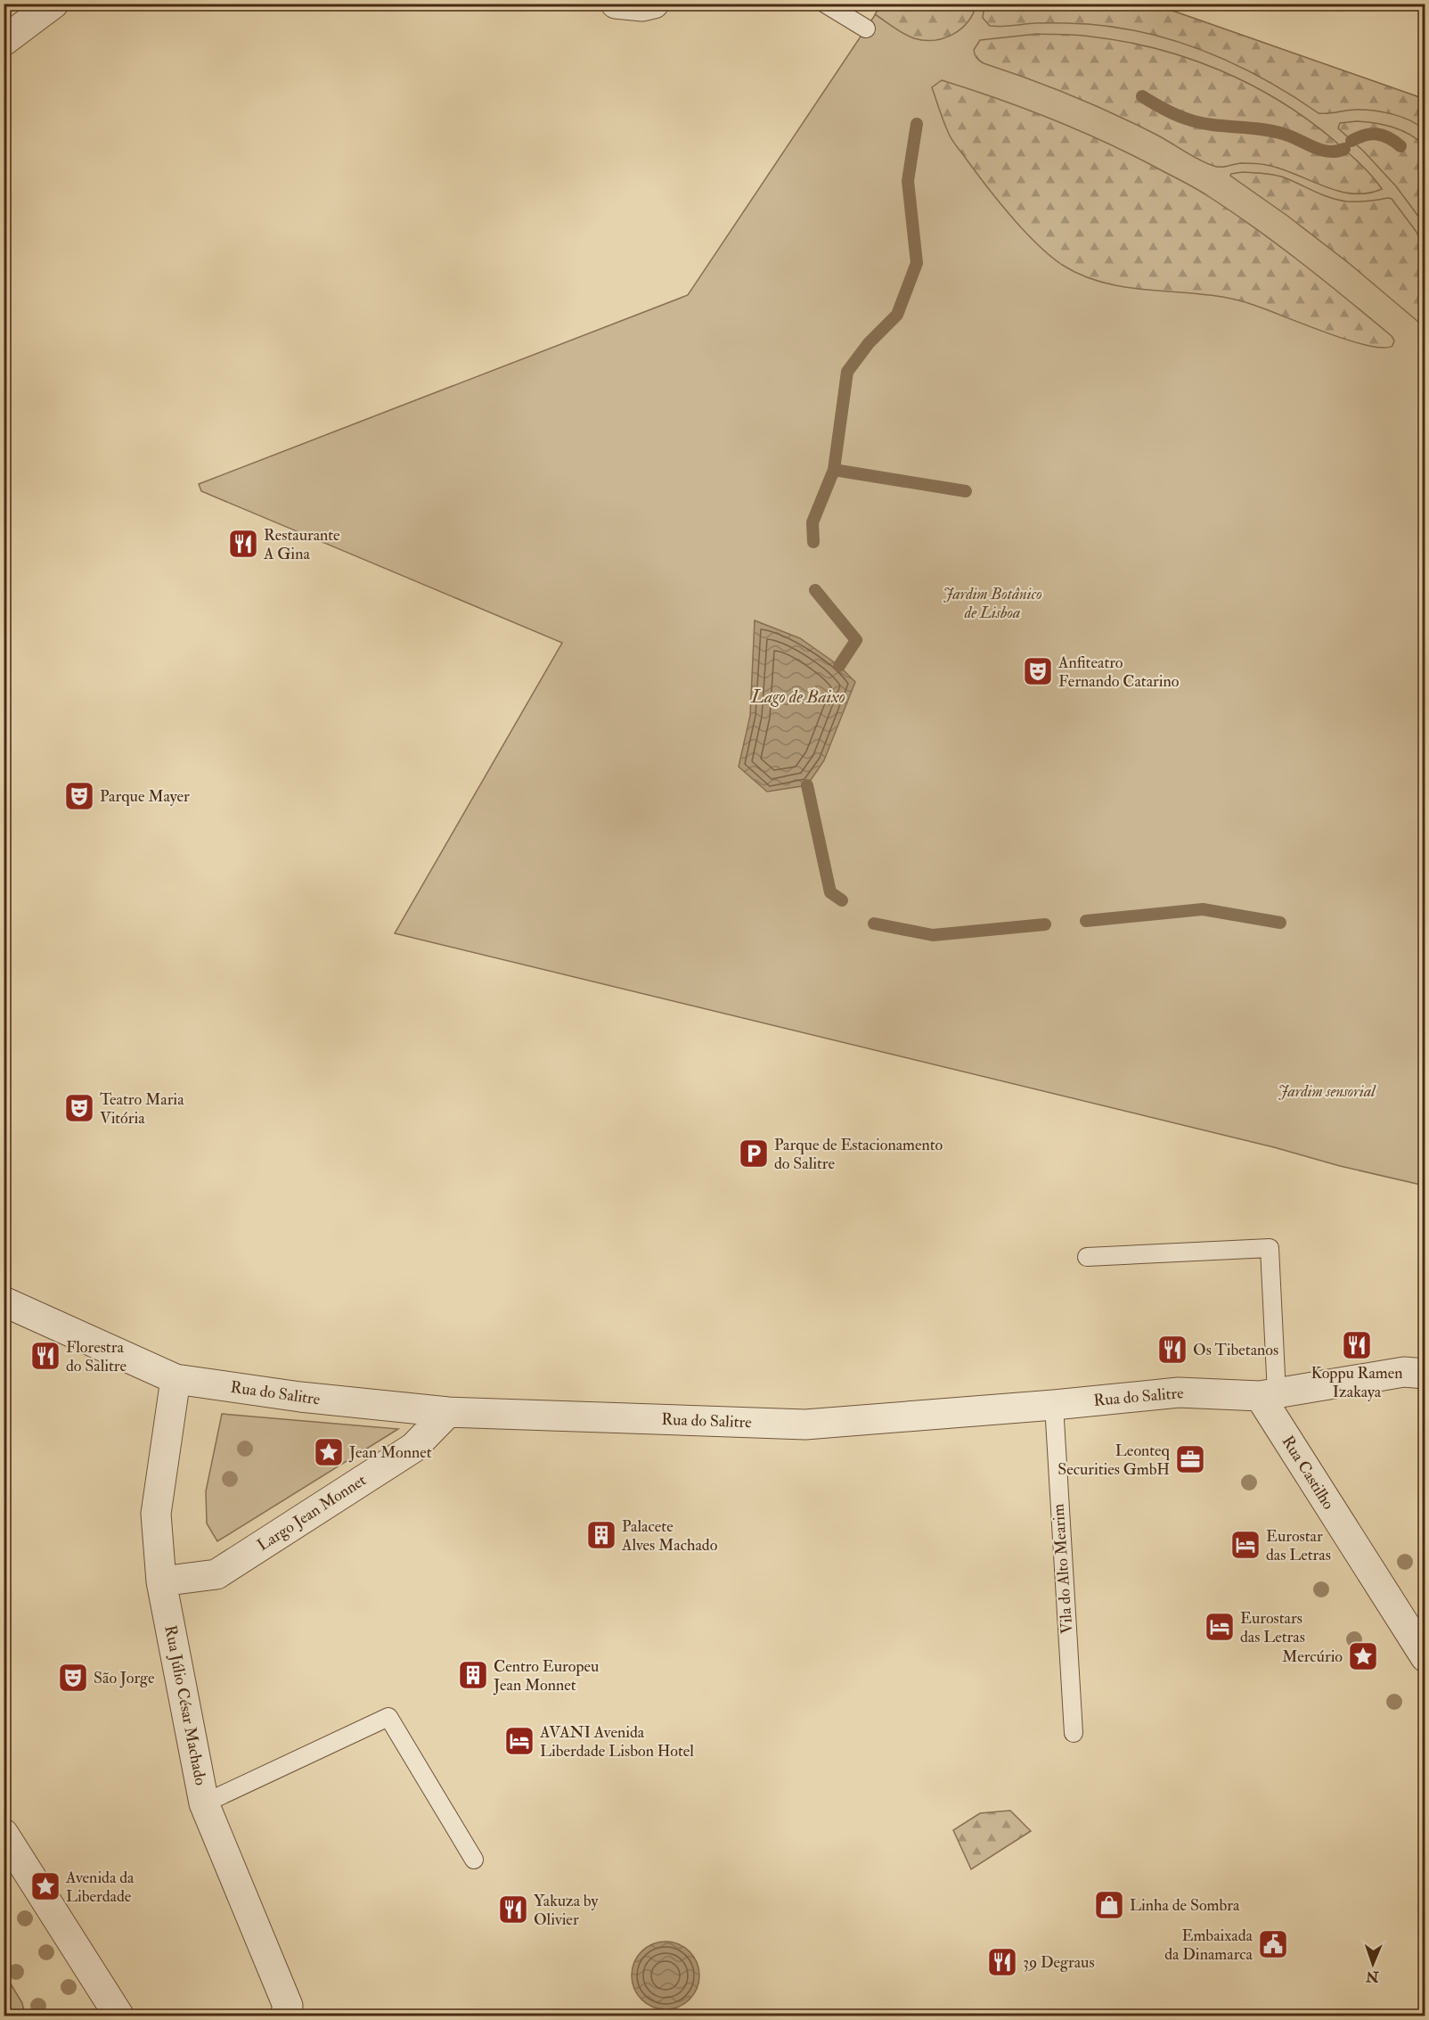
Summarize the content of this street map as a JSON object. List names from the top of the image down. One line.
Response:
{"streets":{"street":["Rua do Salitre","Rua Castilho","Largo Jean Monnet","Rua Júlio César Machado"],"lane":["Vila do Alto Mearim"]},"crossings":[["Rua do Salitre","Rua Castilho"],["Rua do Salitre","Largo Jean Monnet"],["Rua do Salitre","Vila do Alto Mearim"],["Rua do Salitre","Rua Júlio César Machado"],["Largo Jean Monnet","Rua Júlio César Machado"]],"water":["Lago de Baixo"],"parks":["Jardim Botânico de Lisboa","Jardim sensorial"],"places":{"restaurant":["Restaurante A Gina","Koppu Ramen Izakaya","Os Tibetanos","Florestra do Salitre","Yakuza by Olivier","39 Degraus"],"theatre":["Anfiteatro Fernando Catarino","Parque Mayer","Teatro Maria Vitória","São Jorge"],"parking":["Parque de Estacionamento do Salitre"],"place":["Jean Monnet","Mercúrio","Avenida da Liberdade"],"office":["Leonteq Securities GmbH"],"building":["Palacete Alves Machado","Centro Europeu Jean Monnet"],"hotel":["Eurostar das Letras","Eurostars das Letras","AVANI Avenida Liberdade Lisbon Hotel"],"shop":["Linha de Sombra"],"public building":["Embaixada da Dinamarca"]},"north":"bottom"}
